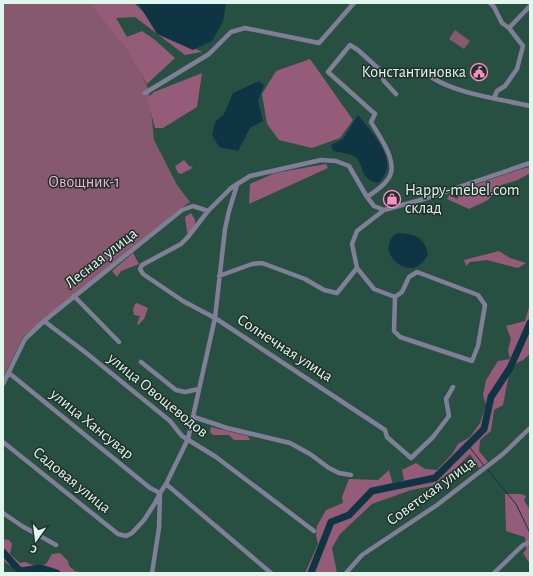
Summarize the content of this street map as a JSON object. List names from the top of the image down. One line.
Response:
{"streets":{"street":["Лесная улица","Солнечная улица","улица Овощеводов","улица Хансувар","Садовая улица","Советская улица"]},"crossings":[["Лесная улица","Солнечная улица"],["Лесная улица","улица Овощеводов"],["Лесная улица","улица Хансувар"],["улица Хансувар","Садовая улица"]],"parks":["Овощник-1"],"places":{"public building":["Константиновка"],"shop":["Happy-mebel.com склад"]},"north":"bottom"}
